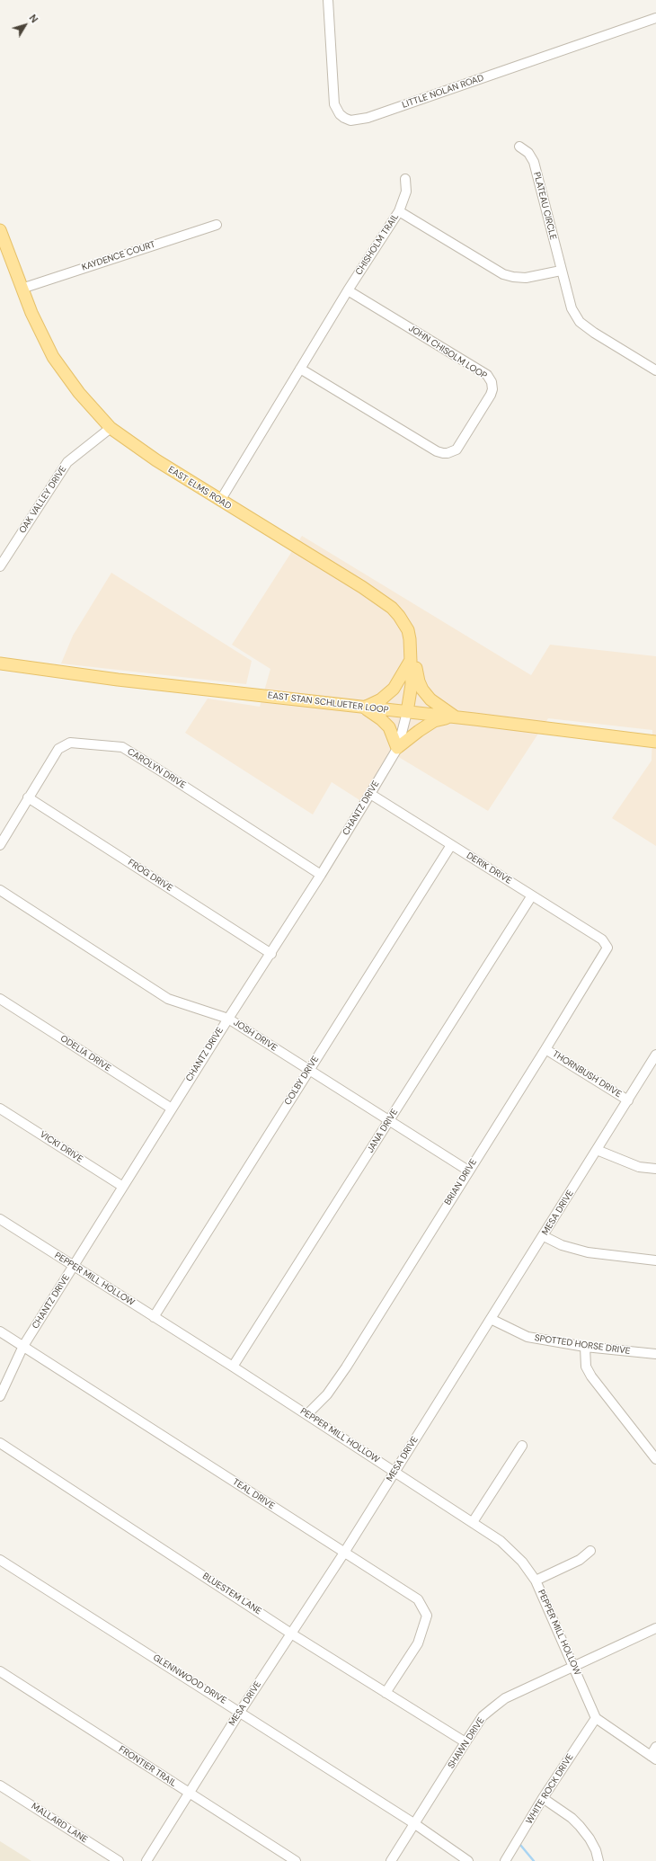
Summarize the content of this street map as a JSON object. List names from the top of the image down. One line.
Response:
{"streets":{"main road":["EAST ELMS ROAD","EAST STAN SCHLUETER LOOP"],"street":["LITTLE NOLAN ROAD","PLATEAU CIRCLE","CHISHOLM TRAIL","KAYDENCE COURT","JOHN CHISOLM LOOP","OAK VALLEY DRIVE","CAROLYN DRIVE","CHANTZ DRIVE","DERIK DRIVE","FROG DRIVE","JOSH DRIVE","ODELIA DRIVE","THORNBUSH DRIVE","COLBY DRIVE","JANA DRIVE","VICKI DRIVE","BRIAN DRIVE","MESA DRIVE","PEPPER MILL HOLLOW","SPOTTED HORSE DRIVE","TEAL DRIVE","BLUESTEM LANE","GLENNWOOD DRIVE","SHAWN DRIVE","FRONTIER TRAIL","WHITE ROCK DRIVE","MALLARD LANE"]},"crossings":[["PLATEAU CIRCLE","CHISHOLM TRAIL"],["CHISHOLM TRAIL","JOHN CHISOLM LOOP"],["CHISHOLM TRAIL","EAST ELMS ROAD"],["KAYDENCE COURT","EAST ELMS ROAD"],["EAST ELMS ROAD","OAK VALLEY DRIVE"],["EAST ELMS ROAD","EAST STAN SCHLUETER LOOP"],["EAST ELMS ROAD","CHANTZ DRIVE"],["EAST STAN SCHLUETER LOOP","CHANTZ DRIVE"],["CAROLYN DRIVE","CHANTZ DRIVE"],["CAROLYN DRIVE","FROG DRIVE"],["CHANTZ DRIVE","DERIK DRIVE"],["CHANTZ DRIVE","FROG DRIVE"],["CHANTZ DRIVE","JOSH DRIVE"],["CHANTZ DRIVE","ODELIA DRIVE"],["CHANTZ DRIVE","VICKI DRIVE"],["CHANTZ DRIVE","PEPPER MILL HOLLOW"],["CHANTZ DRIVE","TEAL DRIVE"],["DERIK DRIVE","COLBY DRIVE"],["DERIK DRIVE","JANA DRIVE"],["DERIK DRIVE","BRIAN DRIVE"],["JOSH DRIVE","COLBY DRIVE"],["JOSH DRIVE","JANA DRIVE"],["JOSH DRIVE","BRIAN DRIVE"],["THORNBUSH DRIVE","BRIAN DRIVE"],["THORNBUSH DRIVE","MESA DRIVE"],["COLBY DRIVE","PEPPER MILL HOLLOW"],["JANA DRIVE","PEPPER MILL HOLLOW"],["BRIAN DRIVE","PEPPER MILL HOLLOW"],["MESA DRIVE","PEPPER MILL HOLLOW"],["MESA DRIVE","SPOTTED HORSE DRIVE"],["MESA DRIVE","TEAL DRIVE"],["MESA DRIVE","BLUESTEM LANE"],["MESA DRIVE","GLENNWOOD DRIVE"],["MESA DRIVE","FRONTIER TRAIL"],["PEPPER MILL HOLLOW","SHAWN DRIVE"],["PEPPER MILL HOLLOW","WHITE ROCK DRIVE"],["TEAL DRIVE","BLUESTEM LANE"],["BLUESTEM LANE","SHAWN DRIVE"],["GLENNWOOD DRIVE","SHAWN DRIVE"]],"north":"top right"}
